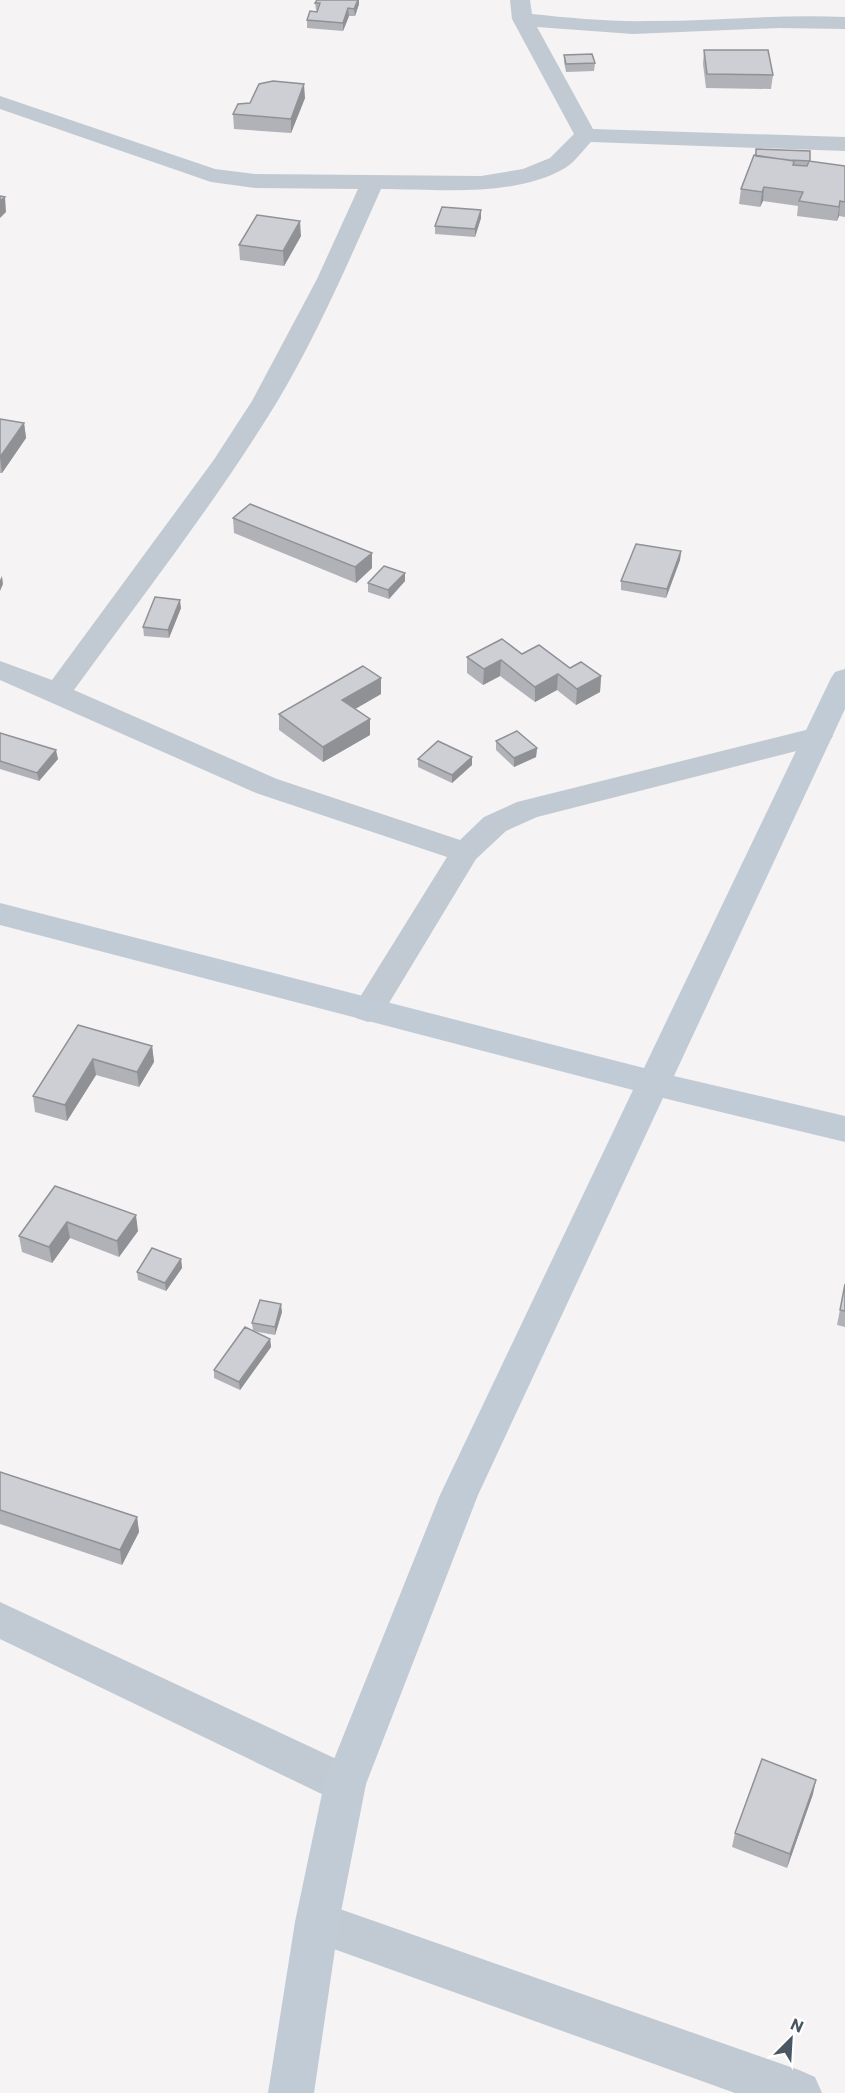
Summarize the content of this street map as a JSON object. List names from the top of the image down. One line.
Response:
{"north":"top right"}
